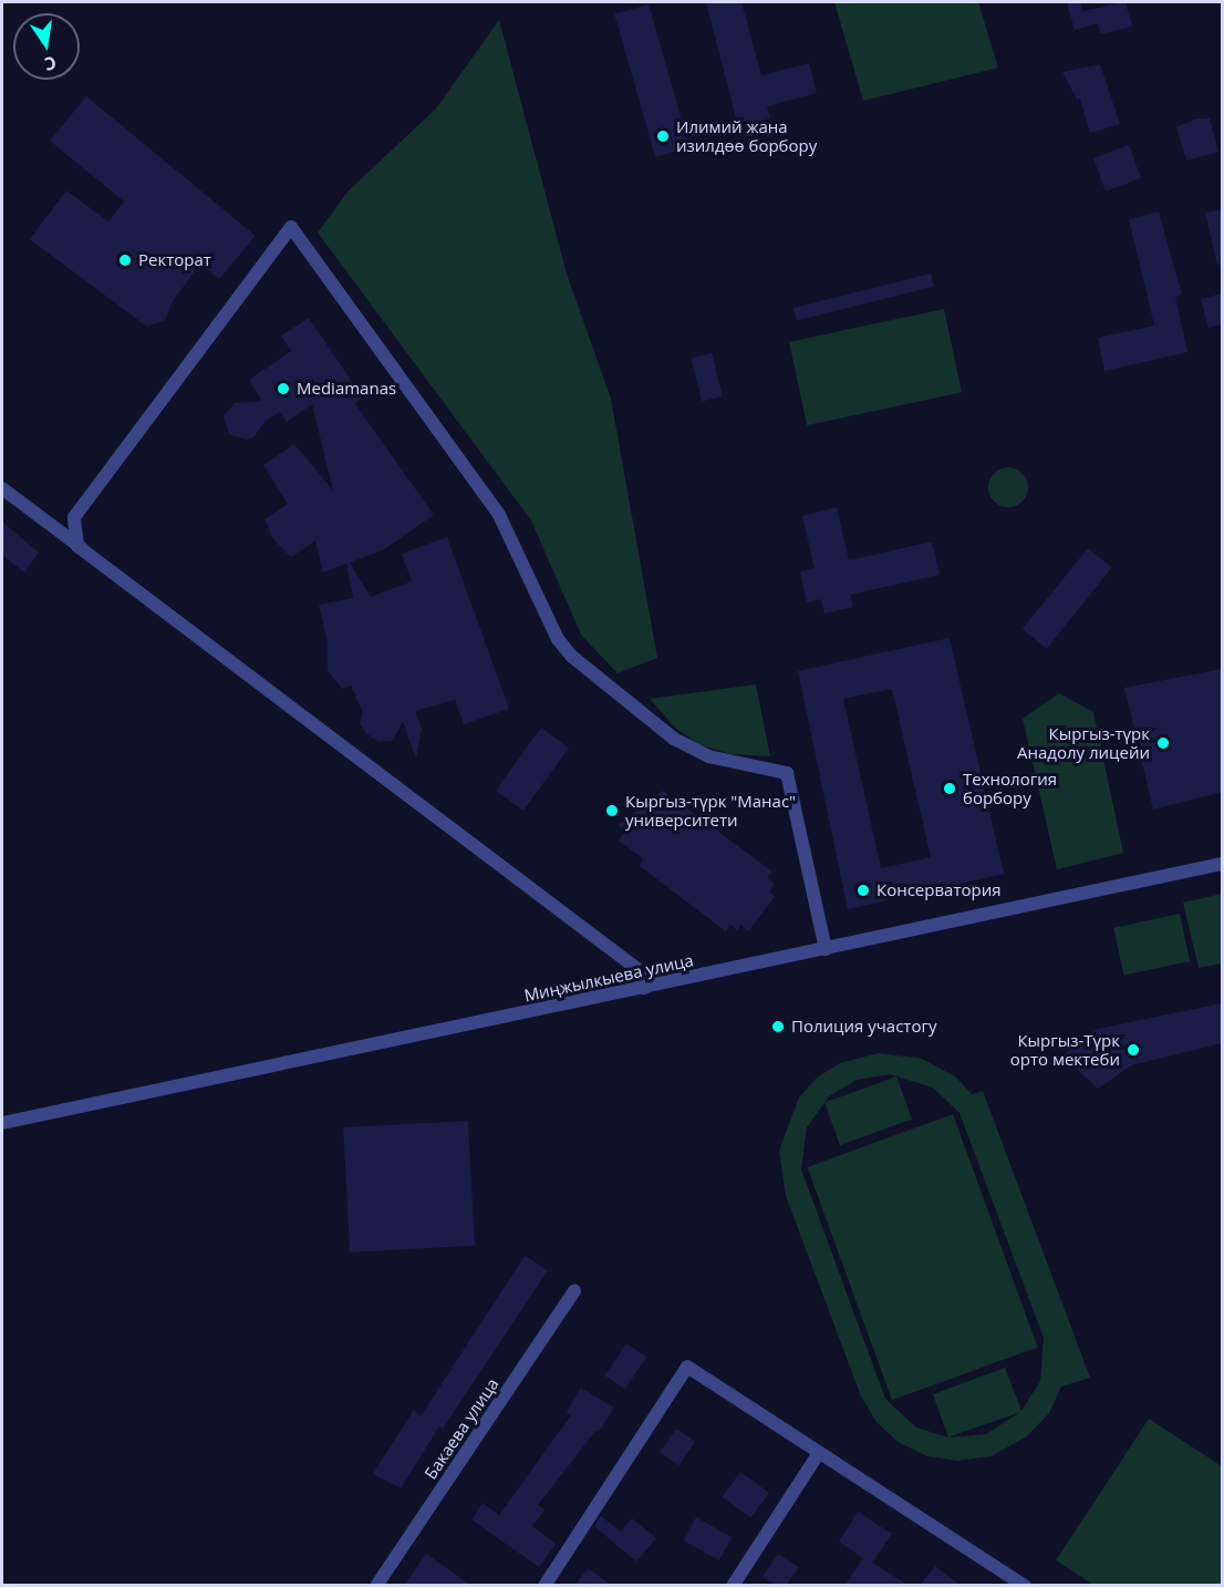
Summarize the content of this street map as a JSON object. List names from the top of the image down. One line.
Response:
{"streets":{"street":["Миңжылкыева улица","Бакаева улица"]},"places":["Илимий жана изилдөө борбору","Ректорат","Mediamanas","Кыргыз-түрк Анадолу лицейи","Технология борбору","Кыргыз-түрк \"Манас\" университети","Консерватория","Полиция участогу","Кыргыз-Түрк орто мектеби"],"north":"bottom"}
